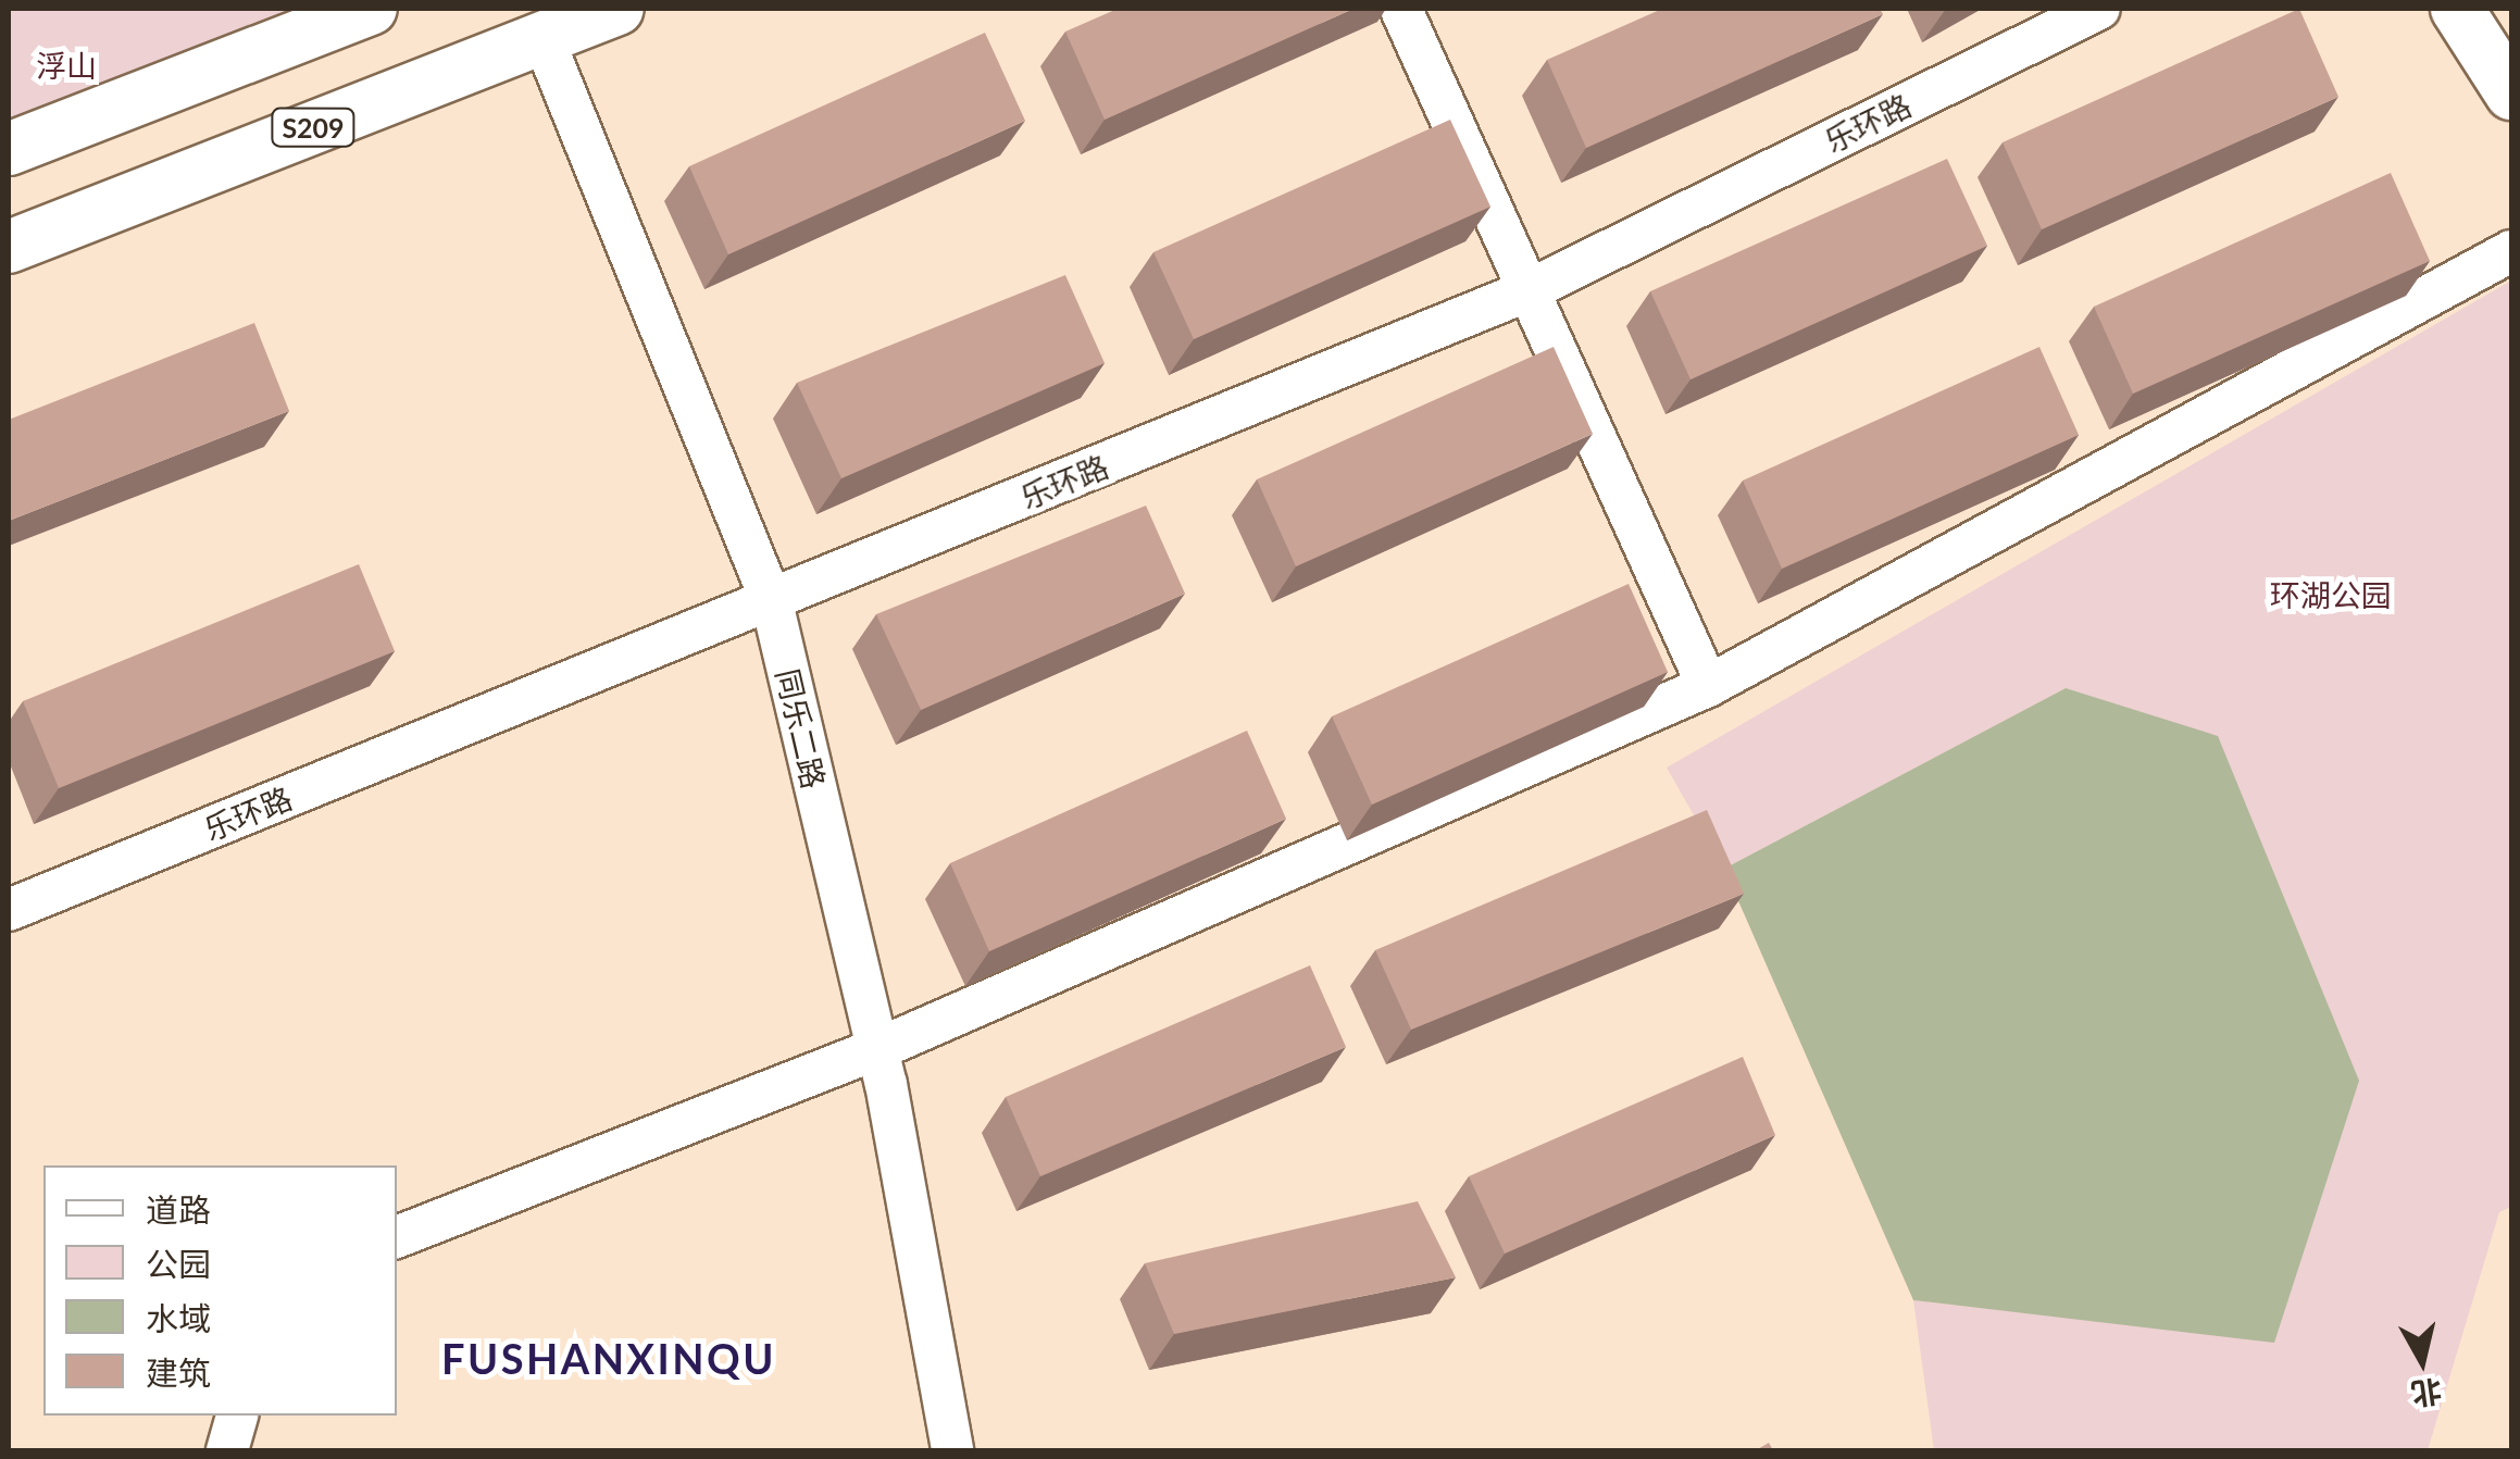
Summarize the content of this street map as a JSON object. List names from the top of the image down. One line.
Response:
{"streets":{"main road":["S209"],"street":["乐环路","同乐二路"]},"crossings":[["乐环路","同乐二路"],["S209","同乐二路"]],"districts":["FUSHANXINQU"],"parks":["浮山","环湖公园"],"legend":["道路","公园","水域","建筑"],"north":"bottom"}
